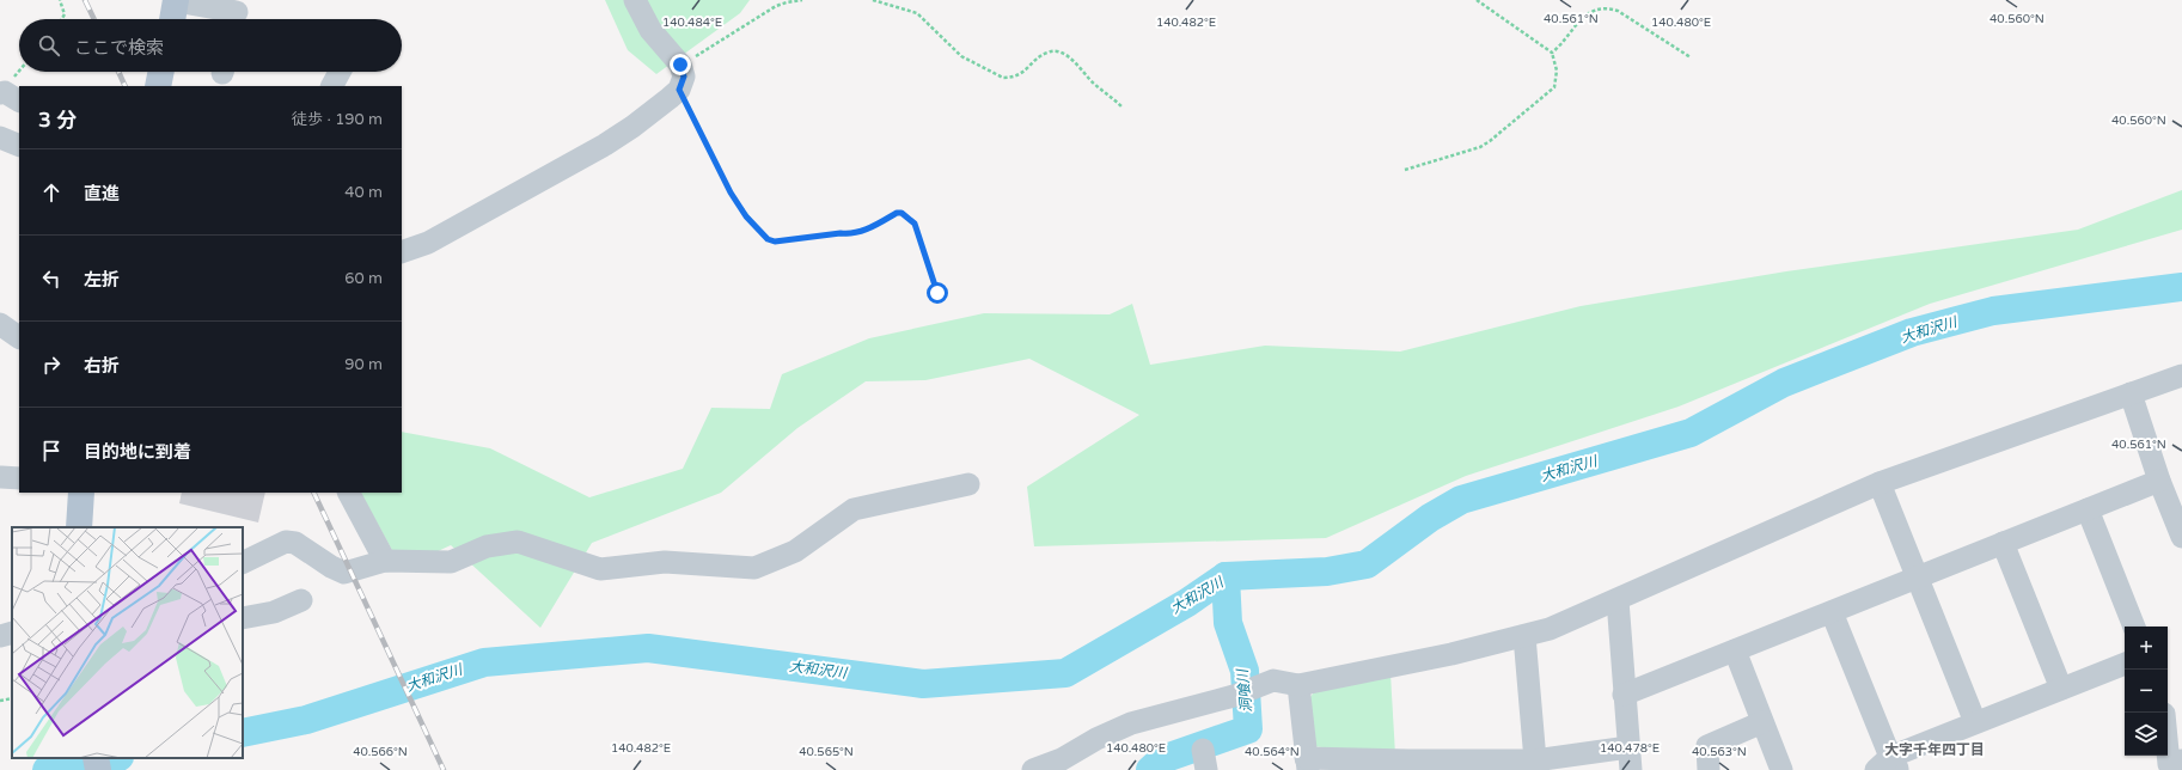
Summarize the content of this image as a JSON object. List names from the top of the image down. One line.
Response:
{"districts":["大字千年四丁目"],"water":["大和沢川","洞喰川"],"page":{"search":"ここで検索","heading":["3 分","徒歩 · 190 m"],"list":[["直進","40 m"],["左折","60 m"],["右折","90 m"],"目的地に到着"],"map_buttons":["+","−"]},"coordinates":["40.561°N","40.560°N","140.484°E","140.482°E","140.480°E","140.478°E","40.566°N","40.565°N","40.564°N","40.563°N"]}
